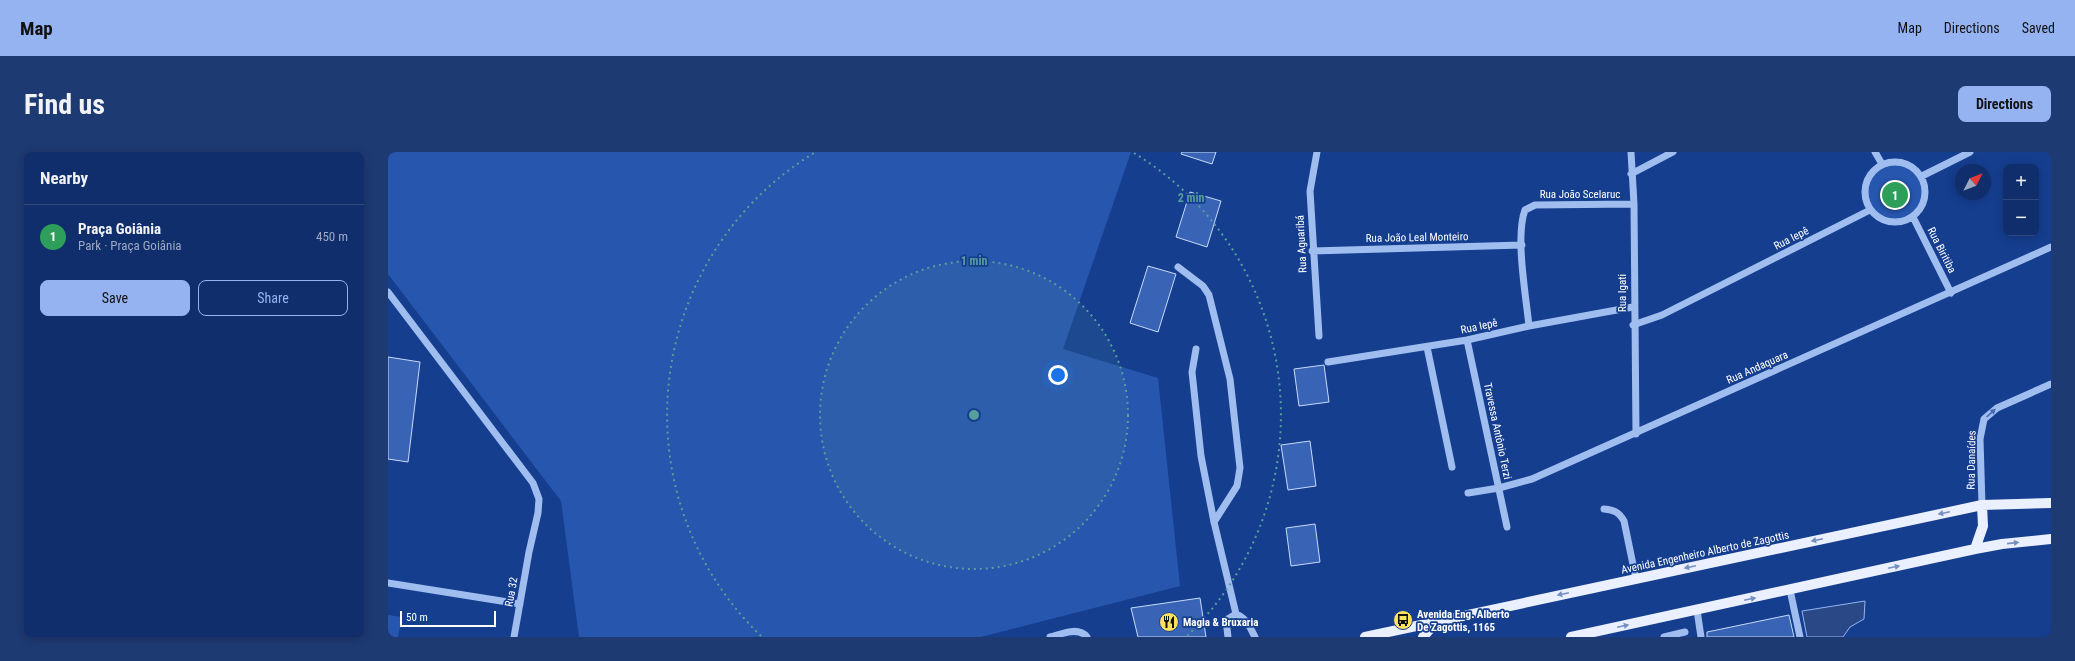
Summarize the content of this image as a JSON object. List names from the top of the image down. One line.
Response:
{"streets":{"main road":["Avenida Engenheiro Alberto de Zagottis"],"street":["Rua João Scelaruc","Rua João Leal Monteiro","Rua Iepê","Rua Aguaribá","Rua Biritiba","Rua Igati","Rua Andaquara","Travessa Antônio Terzi","Rua Danaídes","Rua 32"]},"crossings":[["Rua João Scelaruc","Rua João Leal Monteiro"],["Rua João Scelaruc","Rua Iepê"],["Rua João Scelaruc","Rua Igati"],["Rua João Leal Monteiro","Rua Aguaribá"],["Rua Iepê","Rua Biritiba"],["Rua Iepê","Rua Igati"],["Rua Iepê","Travessa Antônio Terzi"],["Rua Biritiba","Rua Andaquara"],["Rua Igati","Rua Andaquara"],["Rua Andaquara","Travessa Antônio Terzi"],["Rua Danaídes","Avenida Engenheiro Alberto de Zagottis"]],"one_way":["Rua Danaídes"],"places":{"bus stop":["Avenida Eng. Alberto De Zagottis, 1165"],"restaurant":["Magia & Bruxaria"]},"scale_bar":"50 m","north":"top right","page":{"header":"Map","nav":["Map","Directions","Saved"],"buttons":["Directions",["Save","Share"]],"title":"Find us","heading":"Nearby","map_buttons":["+","−"],"pins":"1","list":[{"mark":"1","name":"Praça Goiânia","note":"Park · Praça Goiânia","value":"450 m"}],"scale":"50 m"},"rings":["2 min","1 min"]}
